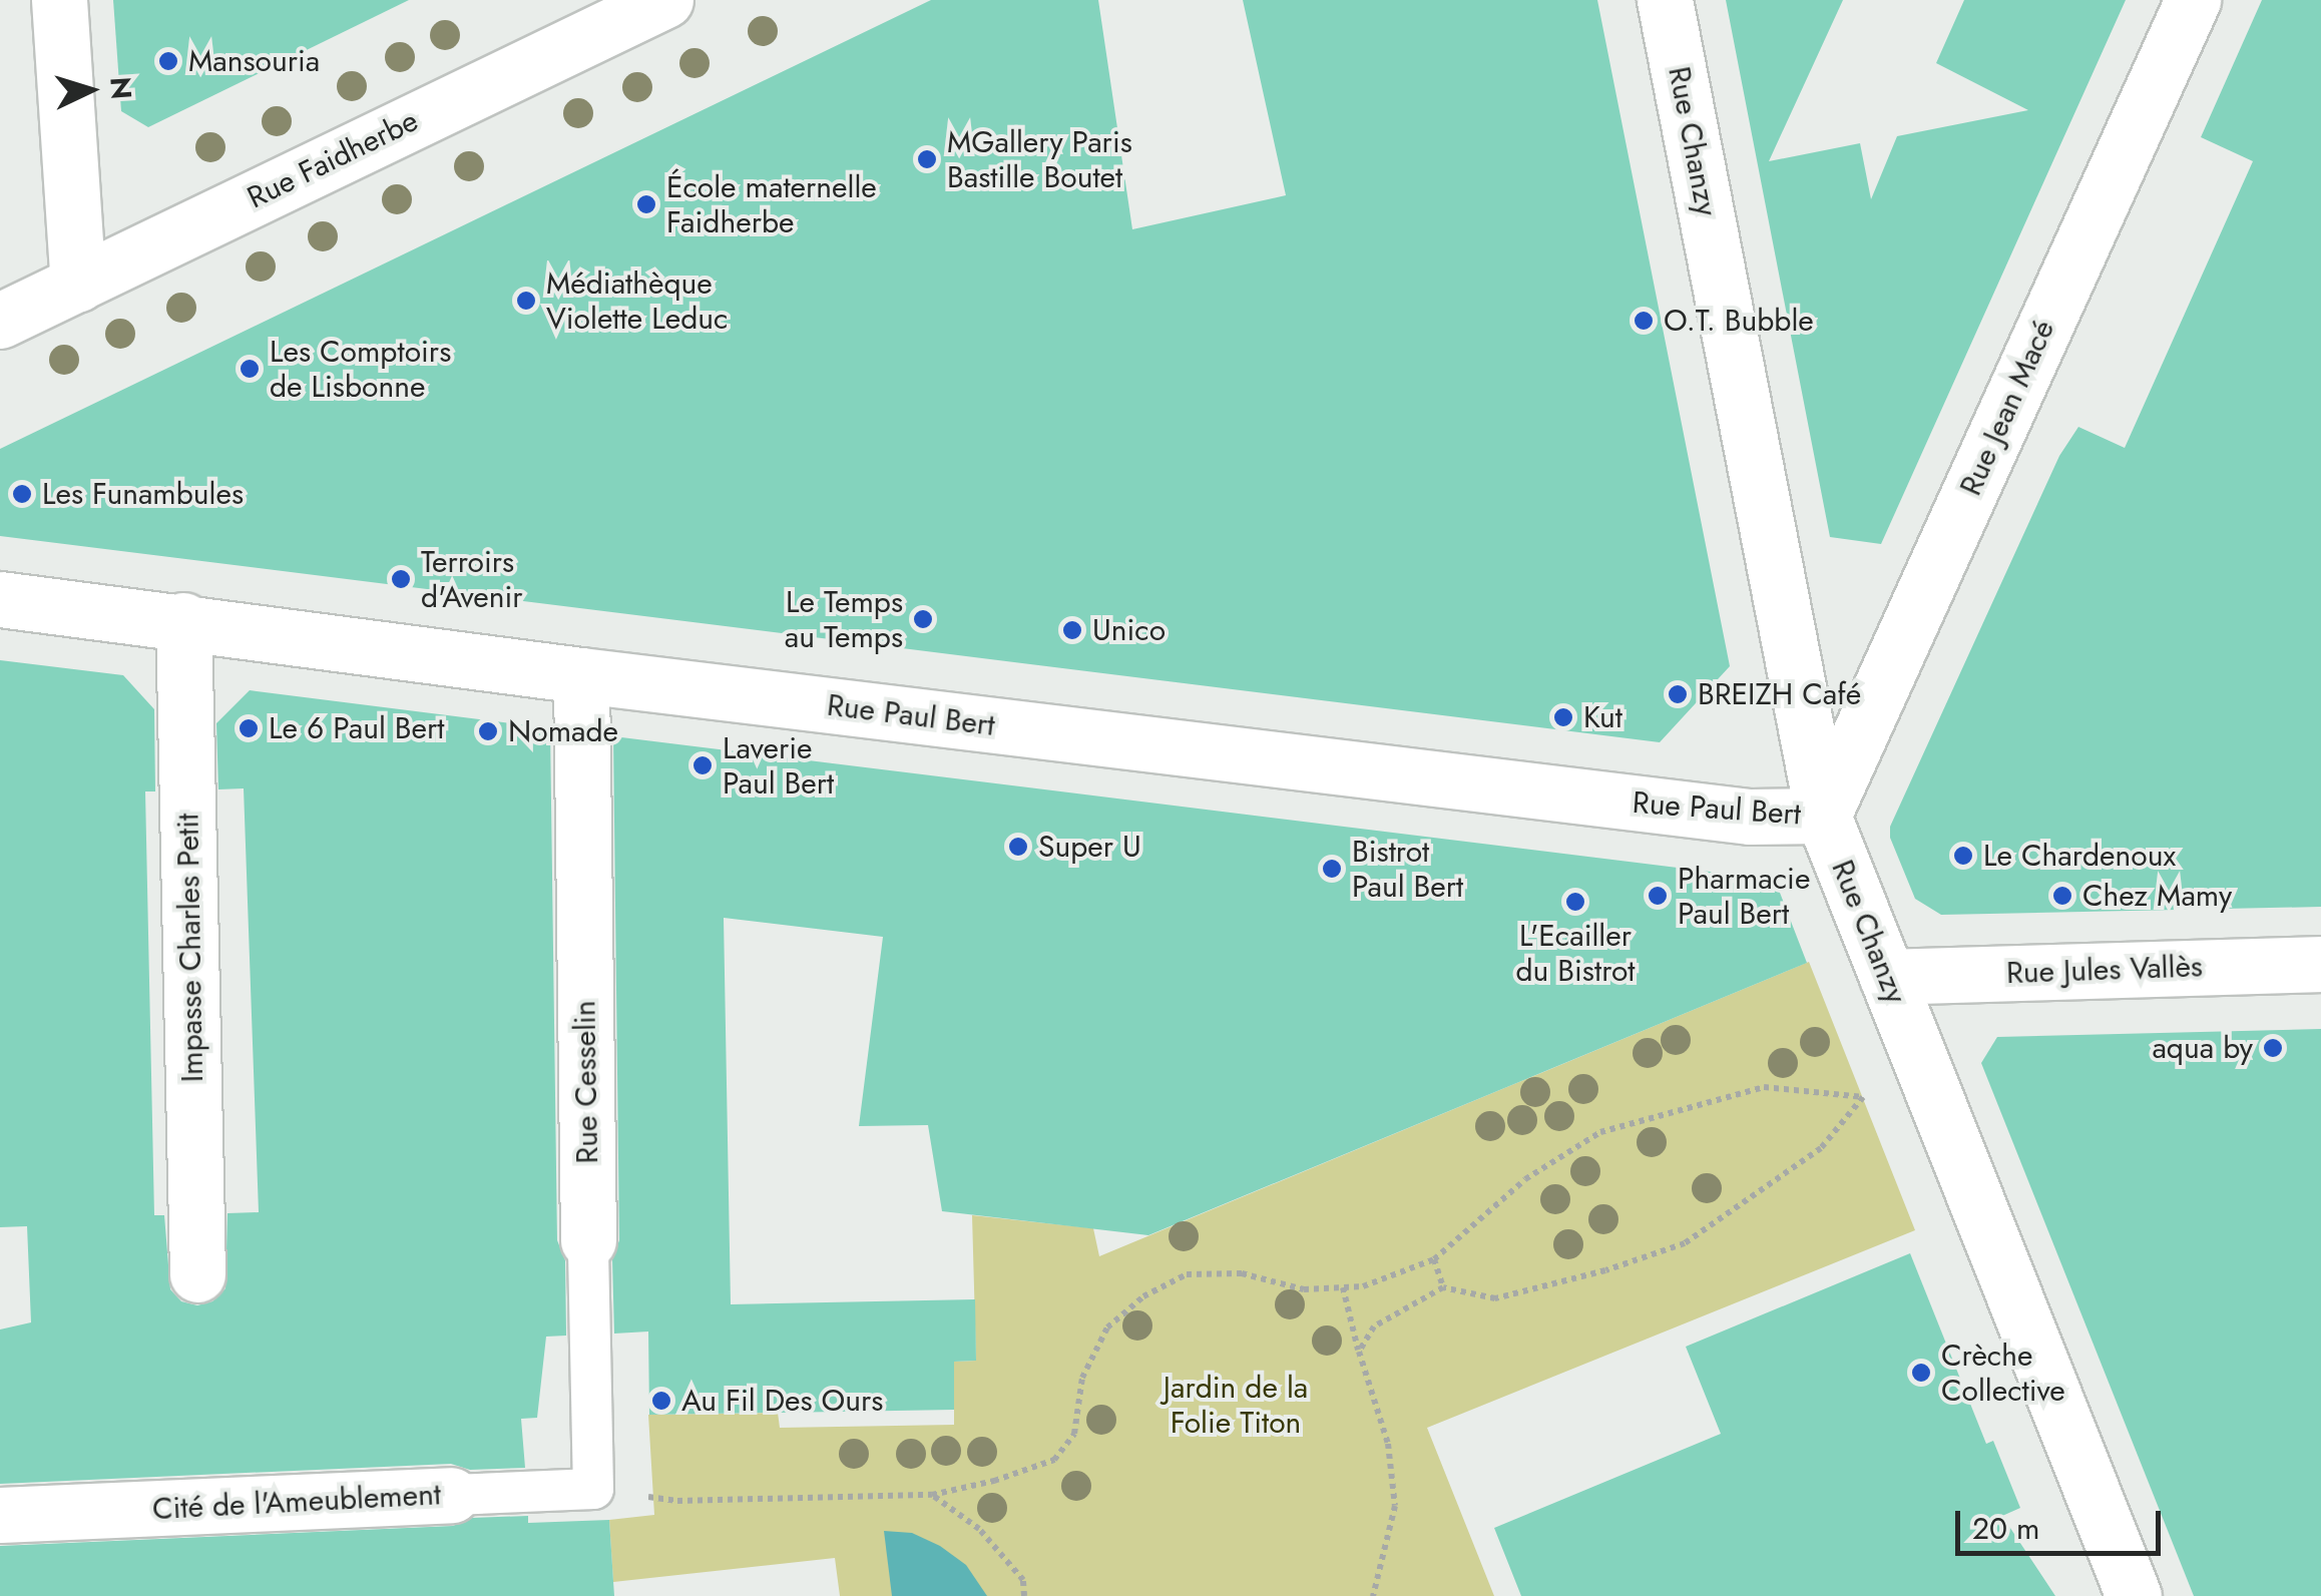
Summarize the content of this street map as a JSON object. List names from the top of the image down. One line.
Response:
{"streets":{"street":["Rue Chanzy","Rue Faidherbe","Rue Jean Macé","Rue Paul Bert","Impasse Charles Petit","Rue Jules Vallès","Rue Cesselin","Cité de l'Ameublement"]},"crossings":[["Rue Chanzy","Rue Jean Macé"],["Rue Chanzy","Rue Paul Bert"],["Rue Chanzy","Rue Jules Vallès"],["Rue Jean Macé","Rue Paul Bert"],["Rue Paul Bert","Impasse Charles Petit"],["Rue Paul Bert","Rue Cesselin"],["Rue Cesselin","Cité de l'Ameublement"]],"parks":["Jardin de la Folie Titon"],"places":["Mansouria","MGallery Paris Bastille Boutet","École maternelle Faidherbe","Médiathèque Violette Leduc","O.T. Bubble","Les Comptoirs de Lisbonne","Les Funambules","Terroirs d'Avenir","Le Temps au Temps","Unico","BREIZH Café","Kut","Le 6 Paul Bert","Nomade","Laverie Paul Bert","Super U","Le Chardenoux","Bistrot Paul Bert","Pharmacie Paul Bert","Chez Mamy","L'Ecailler du Bistrot","aqua by","Crèche Collective","Au Fil Des Ours"],"scale_bar":"20 m","north":"right"}
